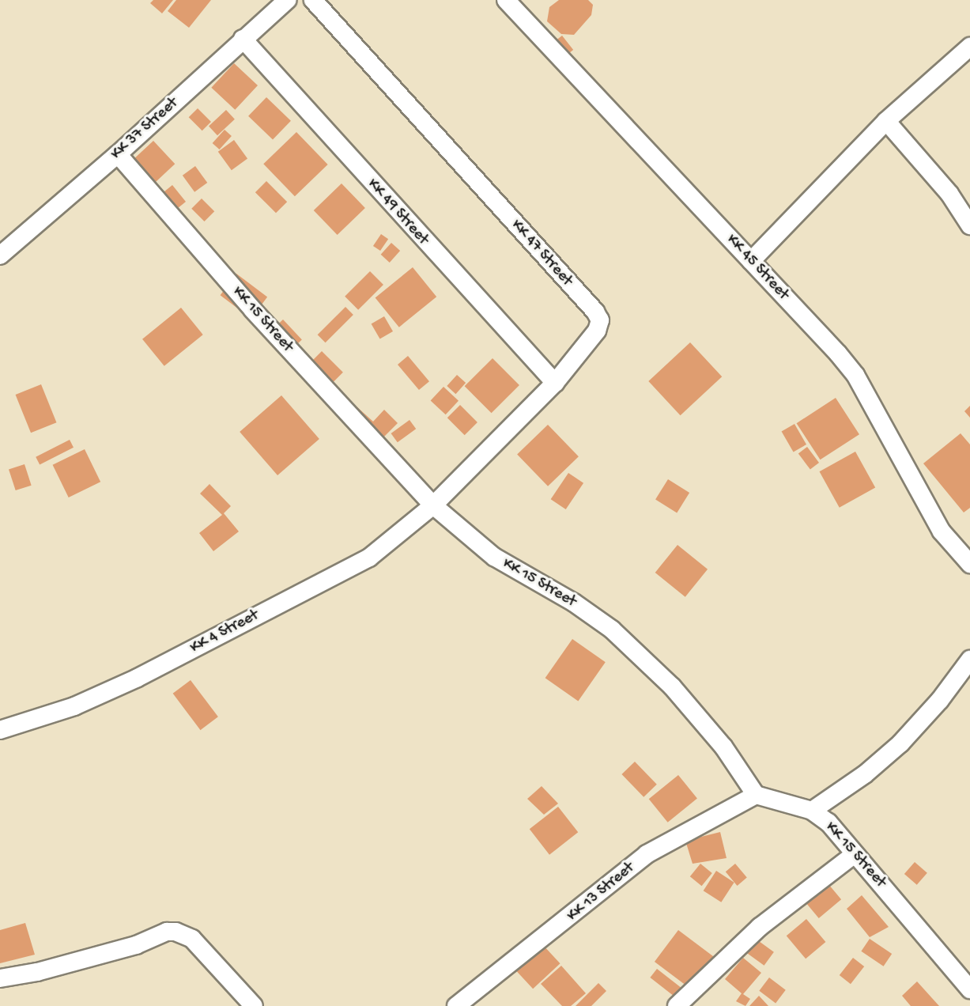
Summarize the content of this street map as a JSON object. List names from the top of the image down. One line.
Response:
{"streets":{"street":["KK 37 Street","KK 49 Street","KK 47 Street","KK 45 Street","KK 15 Street","KK 4 Street","KK 13 Street"]},"crossings":[["KK 37 Street","KK 49 Street"],["KK 37 Street","KK 15 Street"],["KK 49 Street","KK 47 Street"],["KK 47 Street","KK 15 Street"],["KK 47 Street","KK 4 Street"],["KK 15 Street","KK 4 Street"],["KK 15 Street","KK 13 Street"]]}
